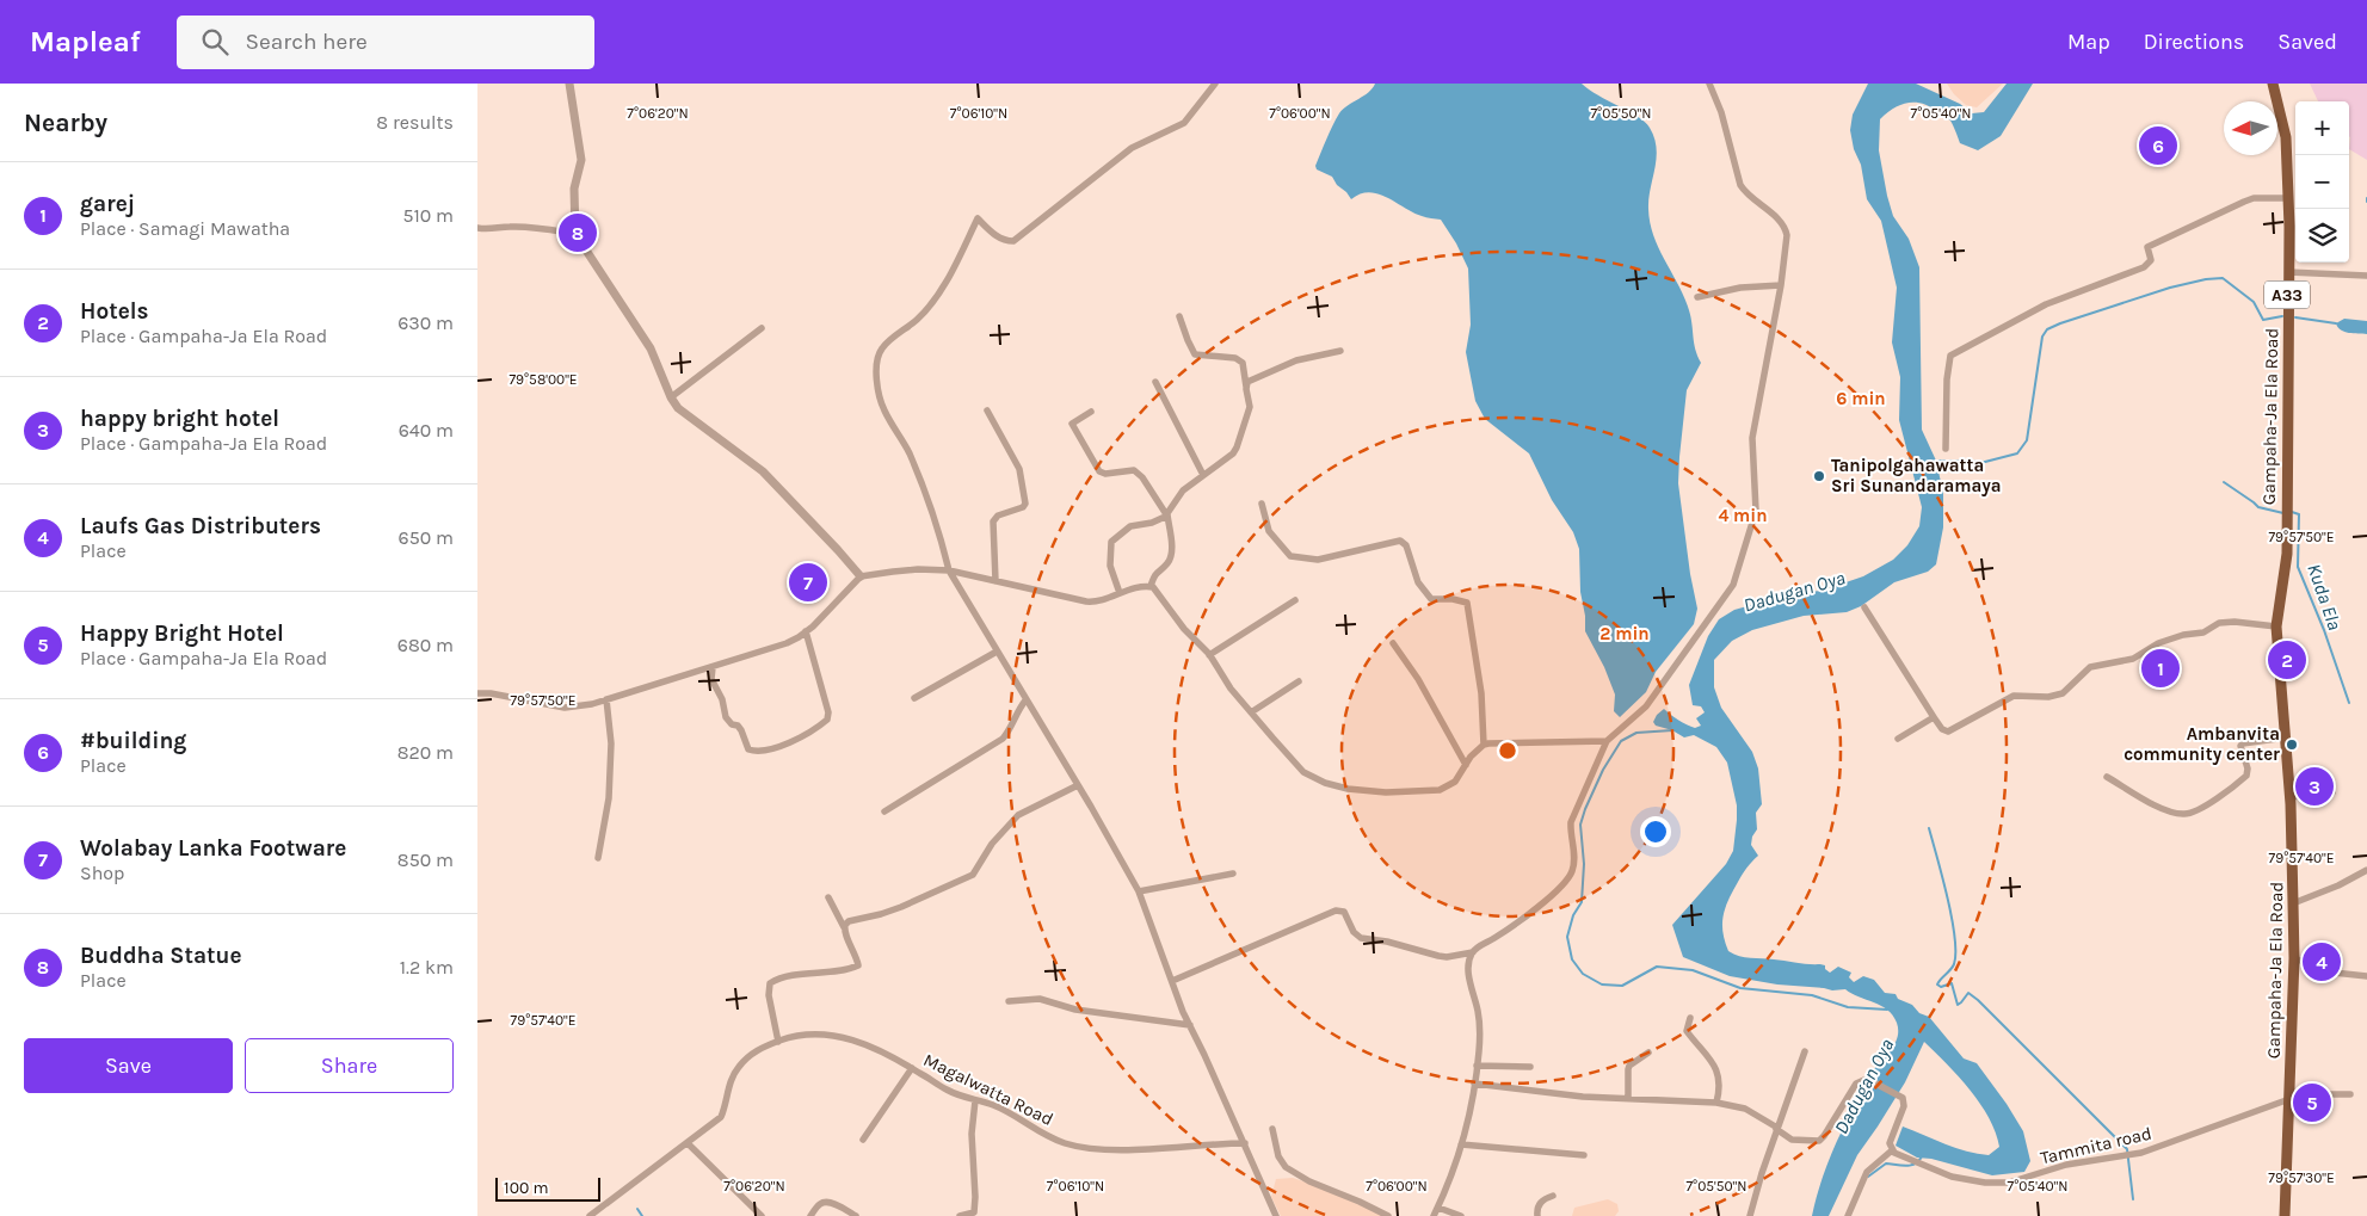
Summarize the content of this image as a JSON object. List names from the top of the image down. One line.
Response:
{"streets":{"highway":["A33","Gampaha-Ja Ela Road"],"street":["Magalwatta Road","Tammita road"]},"crossings":[["Gampaha-Ja Ela Road","Tammita road"]],"water":["Dadugan Oya","Kuda Ela"],"places":["Tanipolgahawatta Sri Sunandaramaya","Ambanvita community center"],"scale_bar":"100 m","north":"left","page":{"header":"Mapleaf","search":"Search here","nav":["Map","Directions","Saved"],"heading":["Nearby","8 results"],"map_buttons":["+","−"],"pins":["6","8","7","2","1","3","4","5"],"list":[{"mark":"1","name":"garej","note":"Place · Samagi Mawatha","value":"510 m"},{"mark":"2","name":"Hotels","note":"Place · Gampaha-Ja Ela Road","value":"630 m"},{"mark":"3","name":"happy bright hotel","note":"Place · Gampaha-Ja Ela Road","value":"640 m"},{"mark":"4","name":"Laufs Gas Distributers","note":"Place","value":"650 m"},{"mark":"5","name":"Happy Bright Hotel","note":"Place · Gampaha-Ja Ela Road","value":"680 m"},{"mark":"6","name":"#building","note":"Place","value":"820 m"},{"mark":"7","name":"Wolabay Lanka Footware","note":"Shop","value":"850 m"},{"mark":"8","name":"Buddha Statue","note":"Place","value":"1.2 km"}],"buttons":["Save","Share"],"scale":"100 m"},"coordinates":["7°06'20\"N","7°06'10\"N","7°06'00\"N","7°05'50\"N","7°05'40\"N","79°58'00\"E","79°57'50\"E","79°57'40\"E","79°57'30\"E"],"rings":["6 min","4 min","2 min"]}
